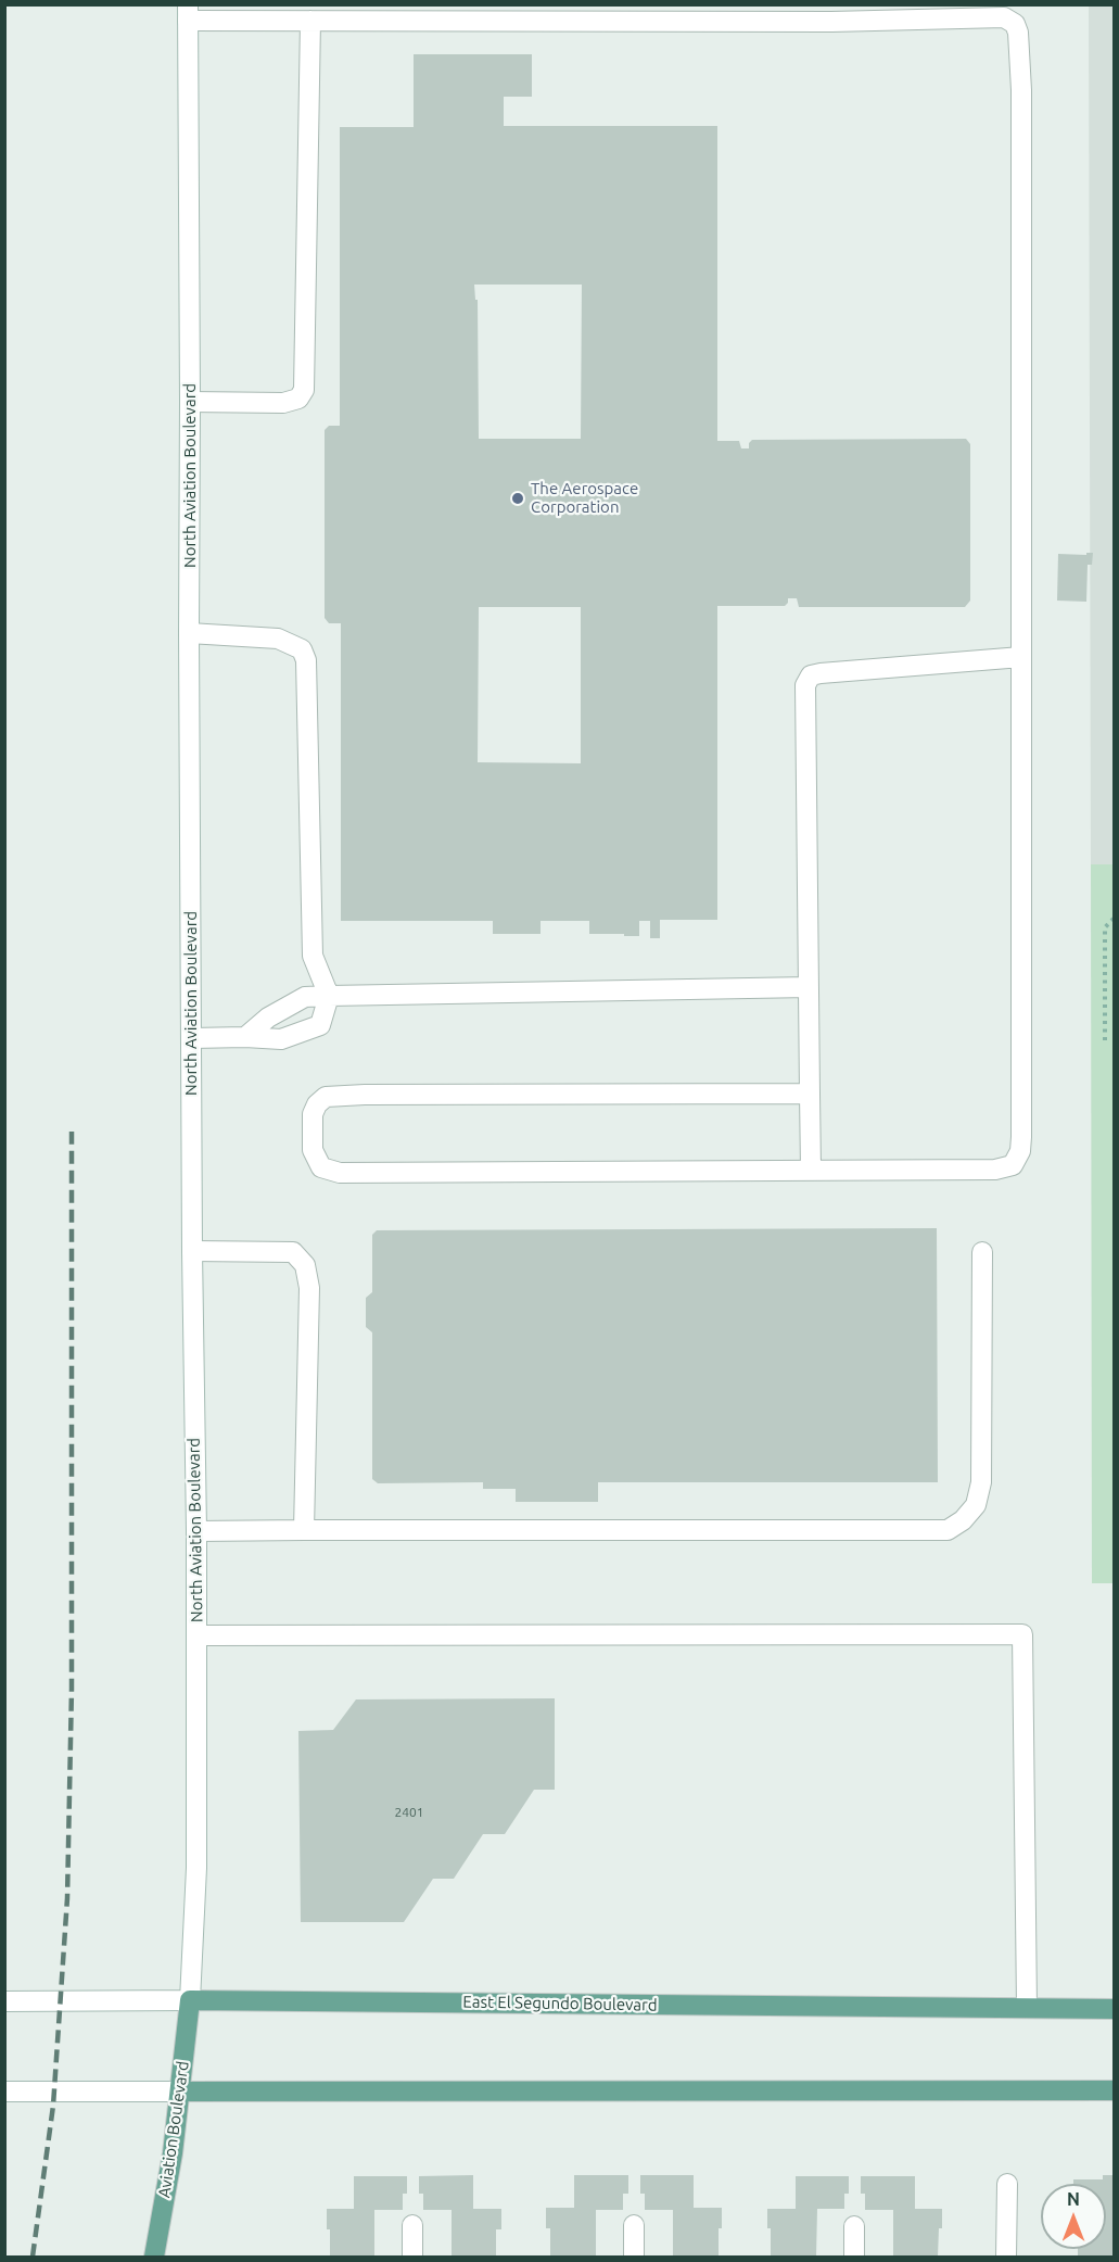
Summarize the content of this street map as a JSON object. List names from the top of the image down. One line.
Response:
{"streets":{"main road":["North Aviation Boulevard","East El Segundo Boulevard","Aviation Boulevard"]},"crossings":[["North Aviation Boulevard","East El Segundo Boulevard"],["North Aviation Boulevard","Aviation Boulevard"],["East El Segundo Boulevard","Aviation Boulevard"]],"places":["The Aerospace Corporation"],"house_numbers":["2401"],"north":"top"}
